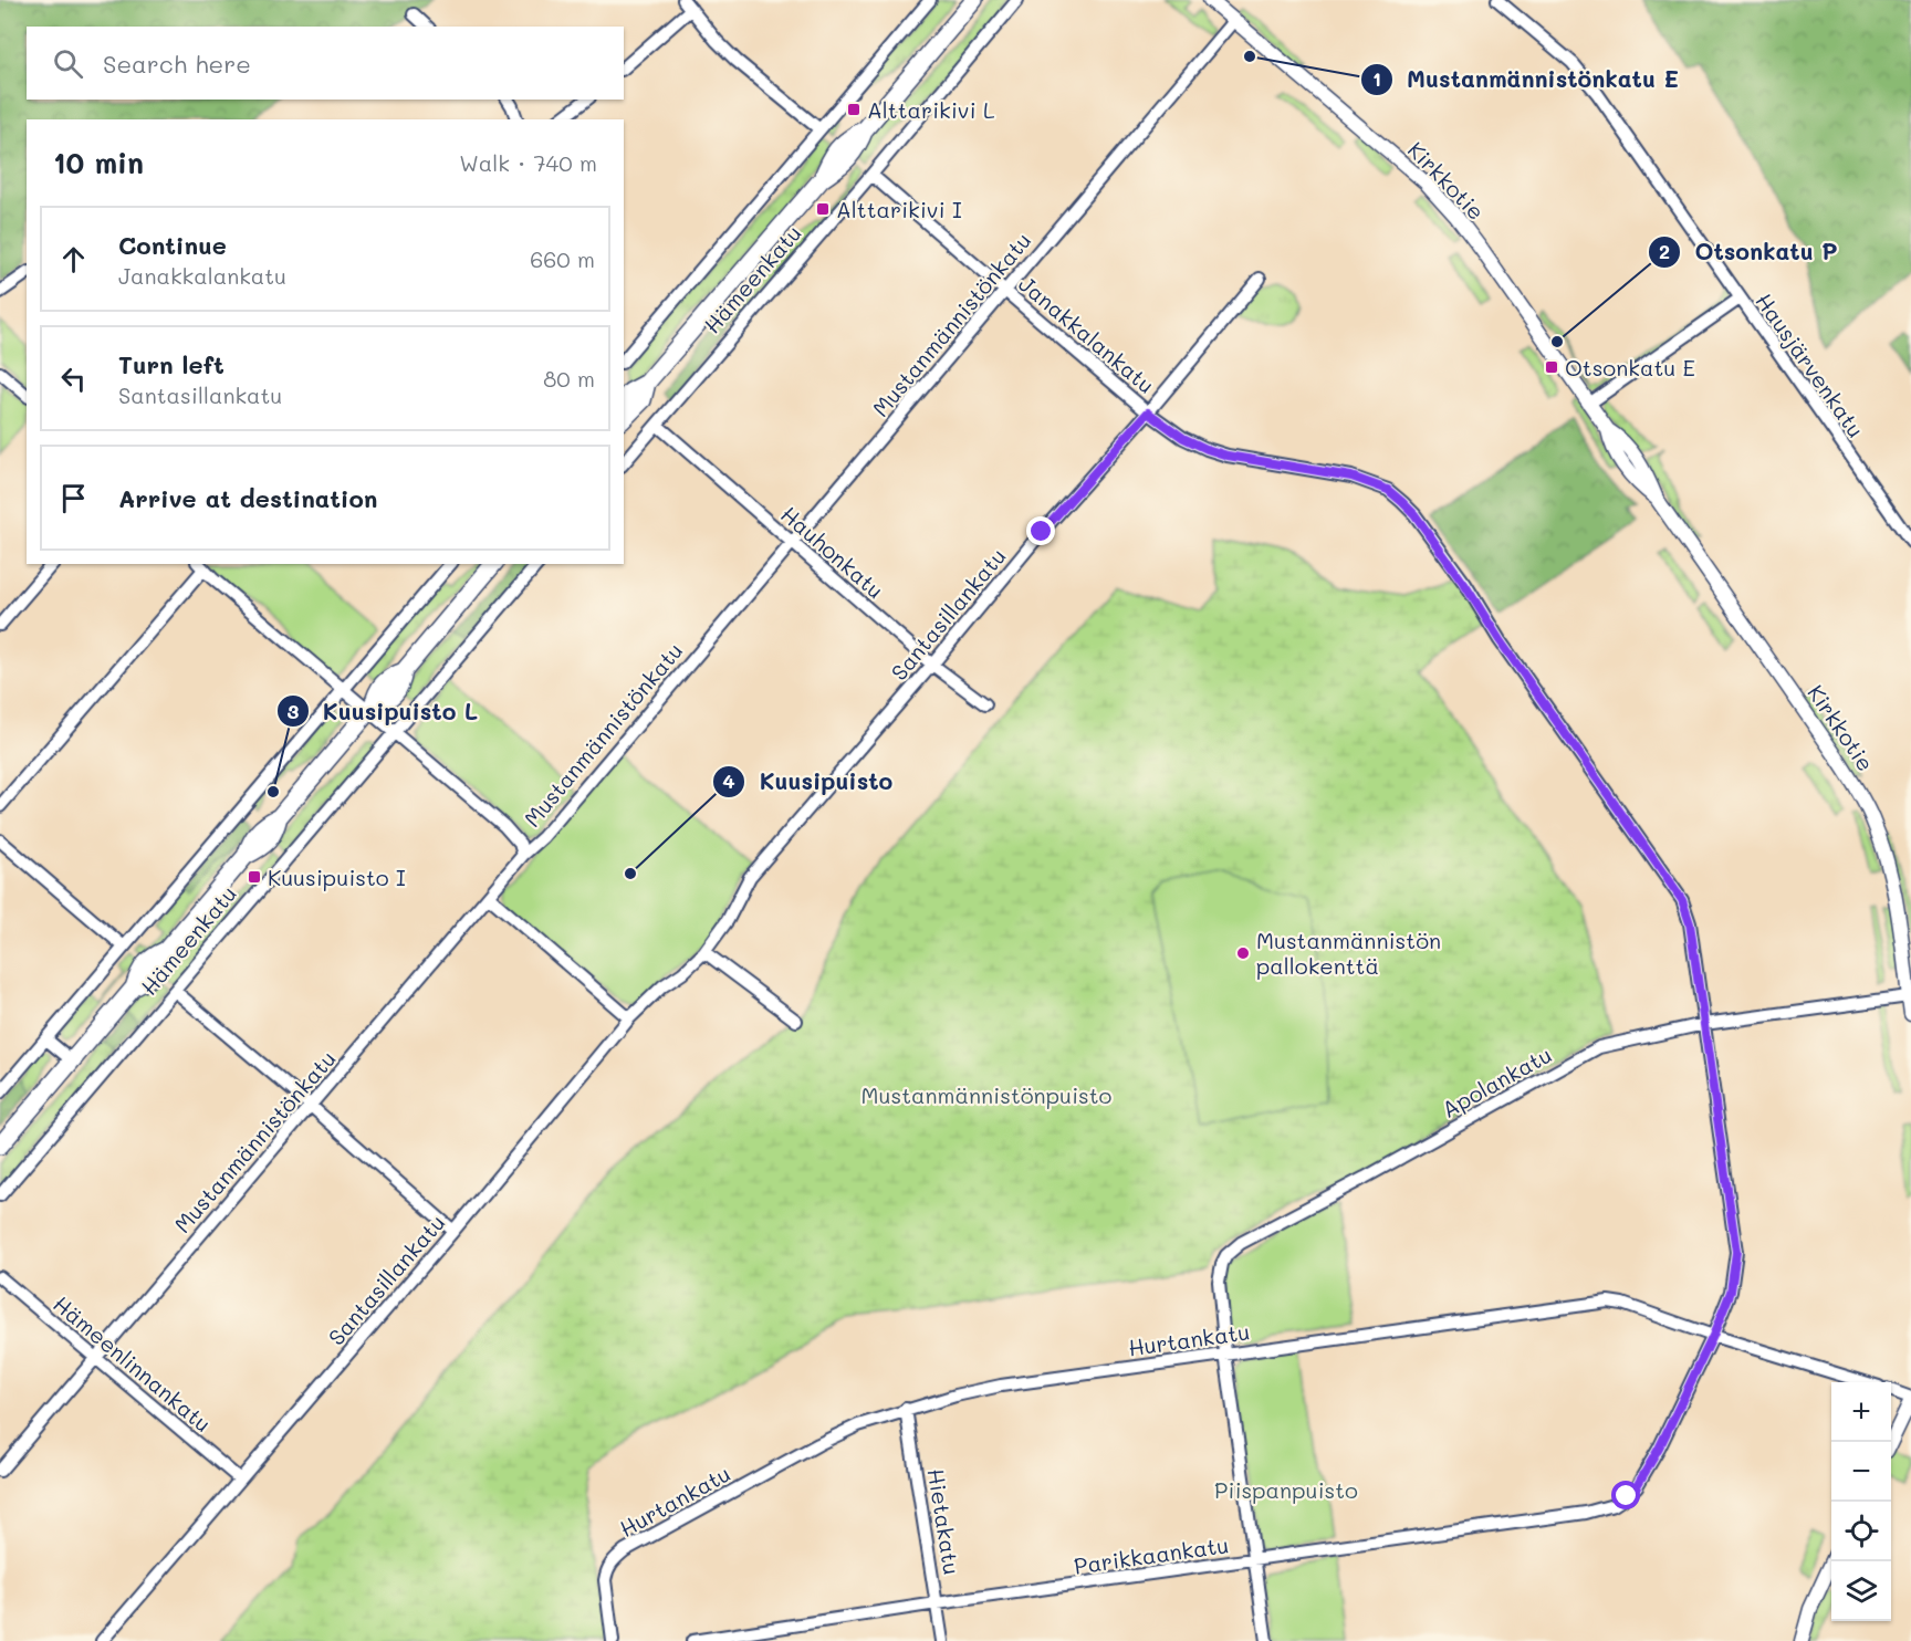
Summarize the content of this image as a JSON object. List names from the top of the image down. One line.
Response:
{"streets":{"main road":["Hämeenkatu"],"street":["Kirkkotie","Mustanmännistönkatu","Janakkalankatu","Hausjärvenkatu","Hauhonkatu","Santasillankatu","Apolankatu","Hurtankatu","Hämeenlinnankatu","Hietakatu","Parikkaankatu"]},"crossings":[["Kirkkotie","Mustanmännistönkatu"],["Kirkkotie","Apolankatu"],["Hämeenkatu","Janakkalankatu"],["Hämeenkatu","Hauhonkatu"],["Mustanmännistönkatu","Janakkalankatu"],["Mustanmännistönkatu","Hauhonkatu"],["Mustanmännistönkatu","Hämeenlinnankatu"],["Janakkalankatu","Santasillankatu"],["Janakkalankatu","Apolankatu"],["Janakkalankatu","Hurtankatu"],["Janakkalankatu","Parikkaankatu"],["Hauhonkatu","Santasillankatu"],["Santasillankatu","Hämeenlinnankatu"],["Apolankatu","Hurtankatu"],["Hurtankatu","Hietakatu"],["Hietakatu","Parikkaankatu"]],"parks":["Mustanmännistönpuisto","Piispanpuisto"],"places":{"other":["Mustanmännistönkatu E","Otsonkatu P","Kuusipuisto L","Kuusipuisto","Mustanmännistön pallokenttä"],"transit":["Alttarikivi L","Alttarikivi I","Otsonkatu E","Kuusipuisto I"]},"page":{"search":"Search here","heading":["10 min","Walk · 740 m"],"list":[["Continue","Janakkalankatu","660 m"],["Turn left","Santasillankatu","80 m"],"Arrive at destination"],"map_buttons":["+","−"]}}
